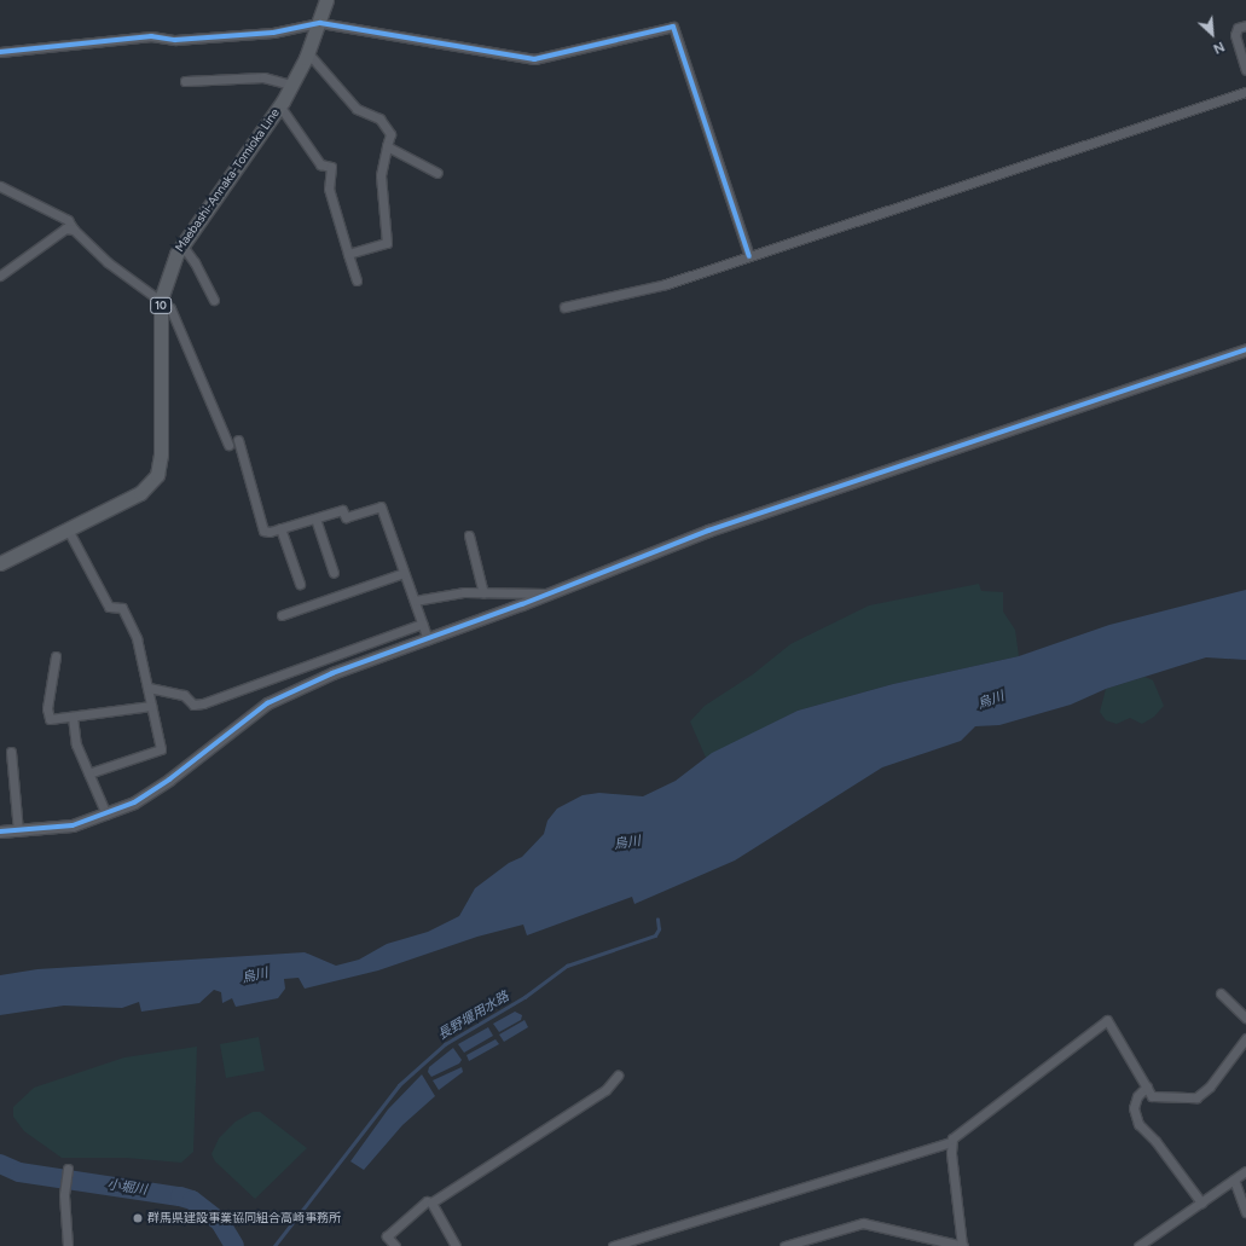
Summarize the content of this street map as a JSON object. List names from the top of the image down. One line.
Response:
{"streets":{"main road":["Maebashi-Annaka-Tomioka Line","10"]},"water":["烏川","長野堰用水路","小堀川"],"places":["群馬県建設事業協同組合高崎事務所"],"north":"bottom right"}
